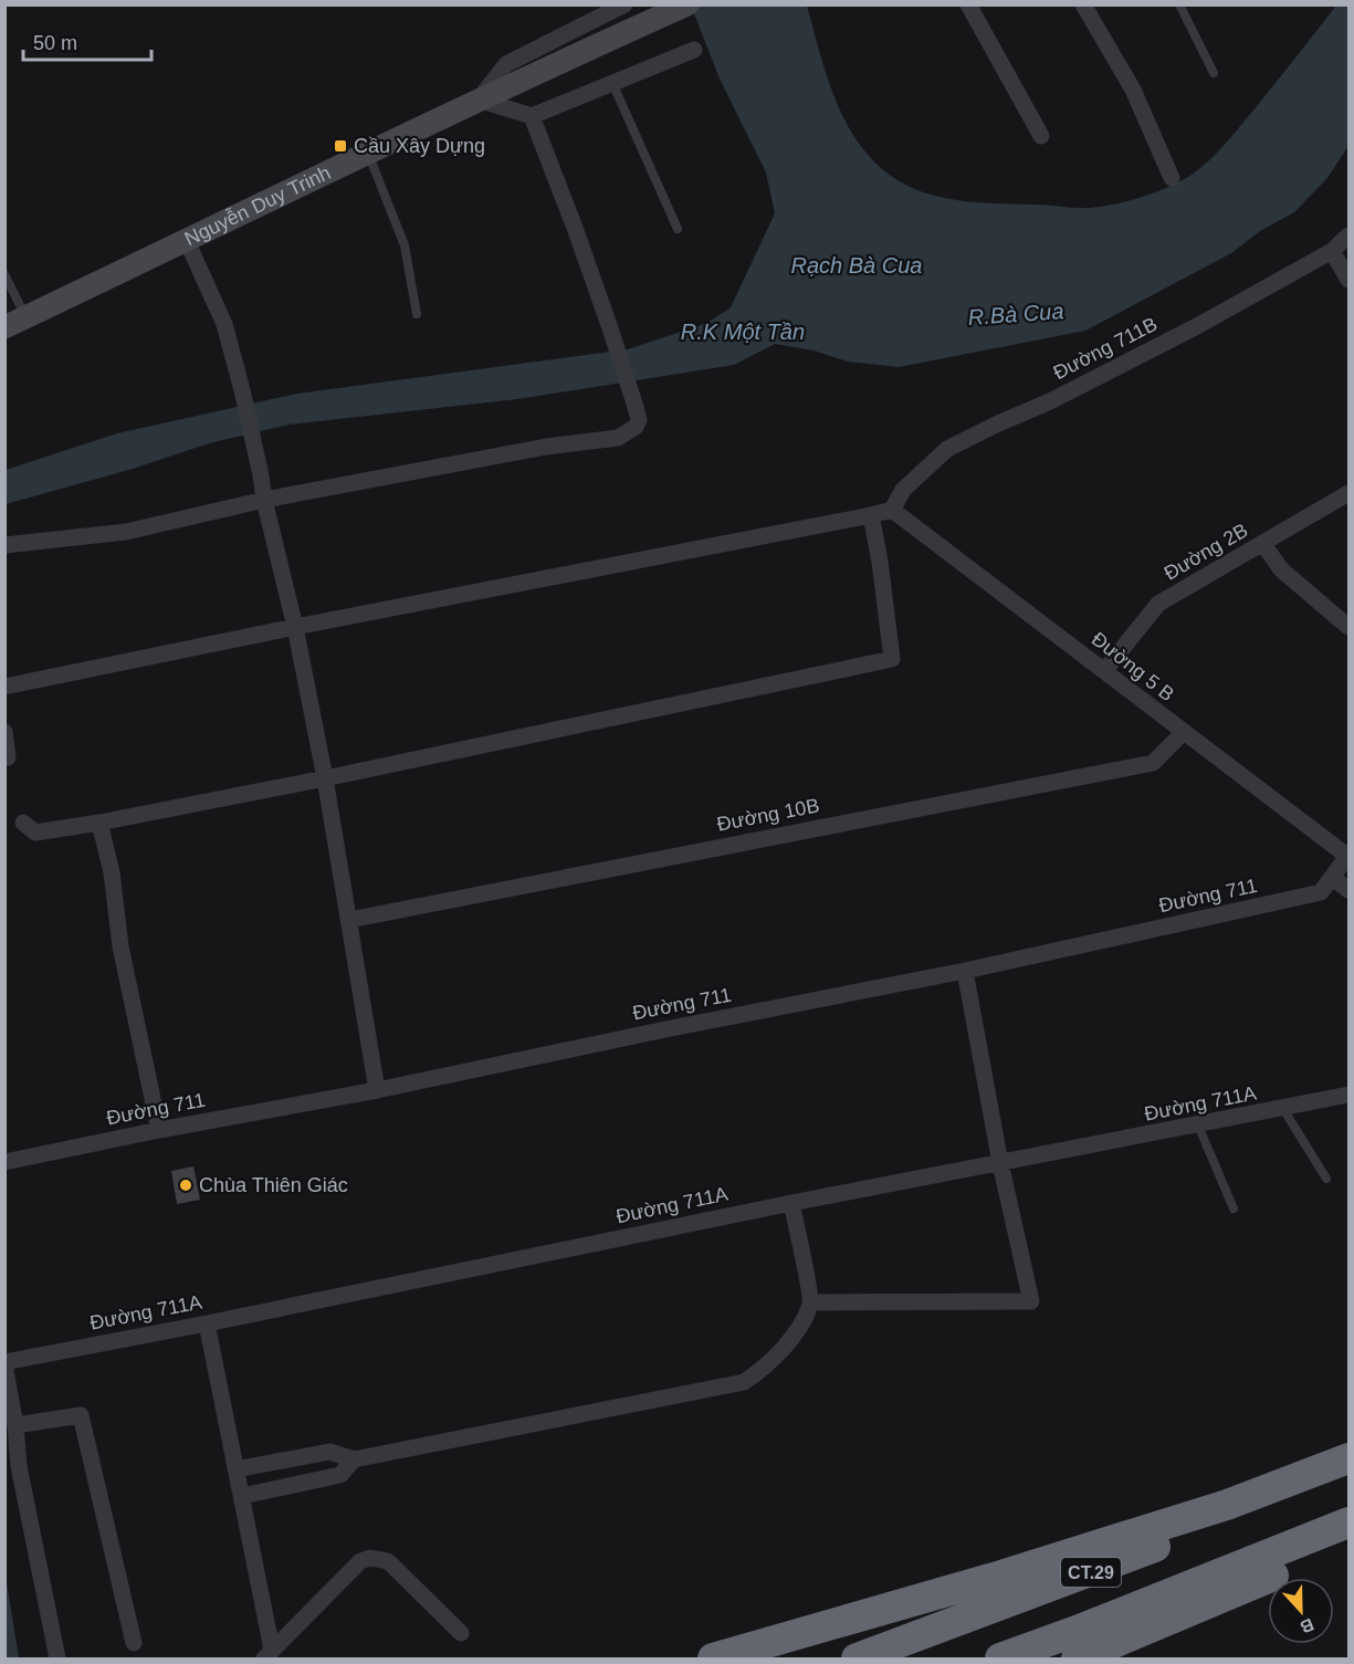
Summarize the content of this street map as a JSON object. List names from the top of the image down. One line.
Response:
{"streets":{"highway":["CT.29"],"main road":["Nguyễn Duy Trinh"],"street":["Đường 711B","Đường 2B","Đường 5 B","Đường 10B","Đường 711","Đường 711A"]},"crossings":[["Đường 711B","Đường 5 B"],["Đường 2B","Đường 5 B"],["Đường 5 B","Đường 10B"],["Đường 5 B","Đường 711"]],"water":["Rạch Bà Cua","R.Bà Cua","R.K Một Tần"],"places":{"transit":["Cầu Xây Dựng"],"other":["Chùa Thiên Giác"]},"scale_bar":"50 m","north":"bottom"}
